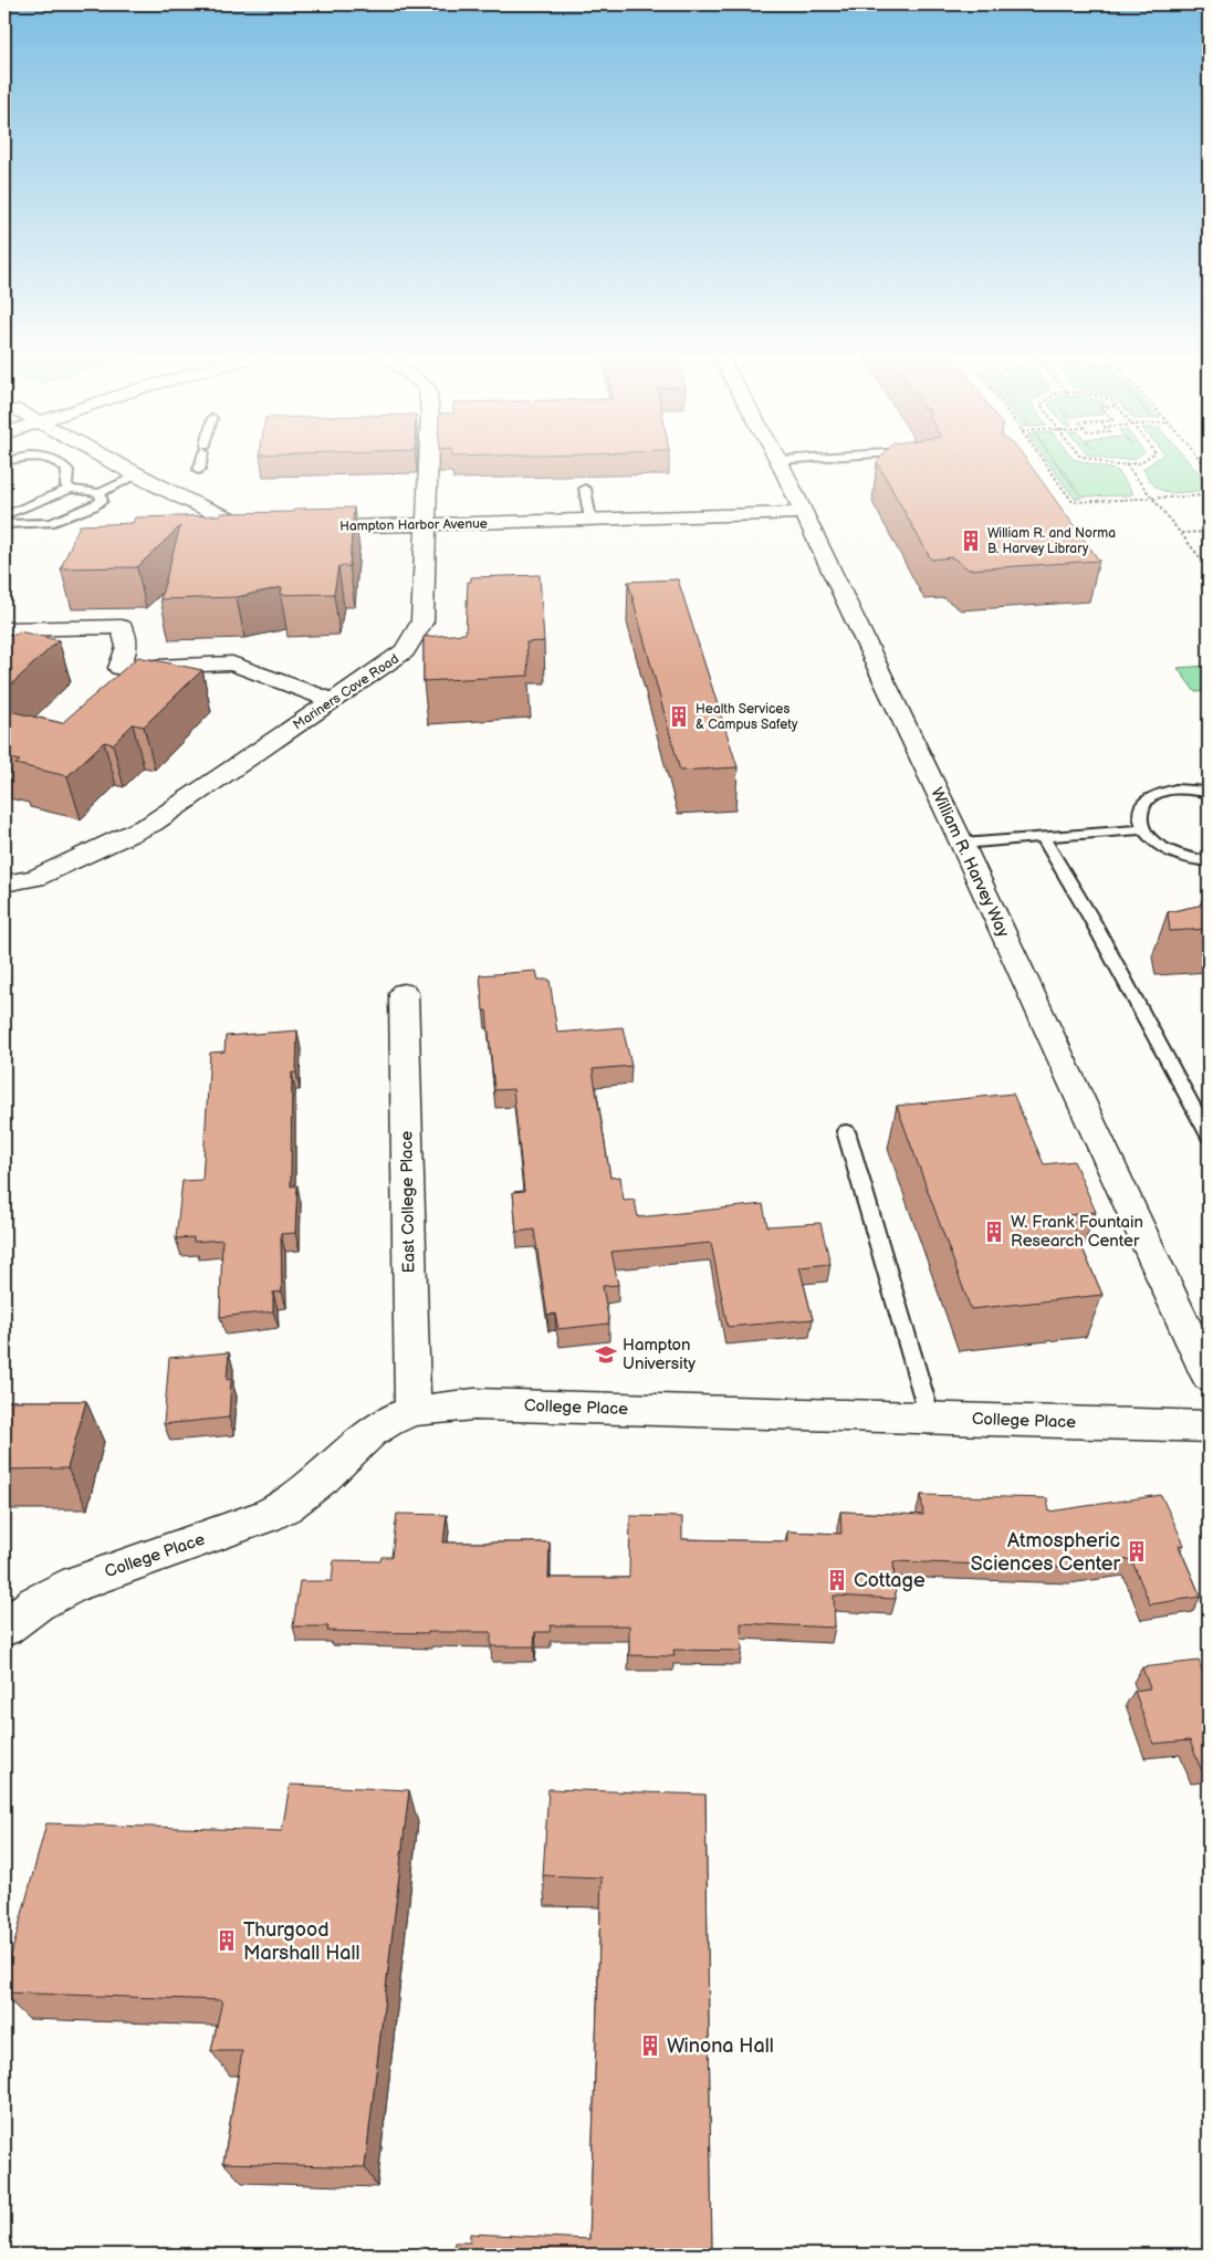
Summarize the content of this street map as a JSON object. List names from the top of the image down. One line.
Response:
{"streets":{"street":["Hampton Harbor Avenue","Mariners Cove Road","William R. Harvey Way","East College Place","College Place"]},"crossings":[["Hampton Harbor Avenue","Mariners Cove Road"],["Hampton Harbor Avenue","William R. Harvey Way"],["East College Place","College Place"]],"places":{"building":["William R. and Norma B. Harvey Library","Health Services & Campus Safety","W. Frank Fountain Research Center","Atmospheric Sciences Center","Cottage","Thurgood Marshall Hall","Winona Hall"],"school or university":["Hampton University"]}}
